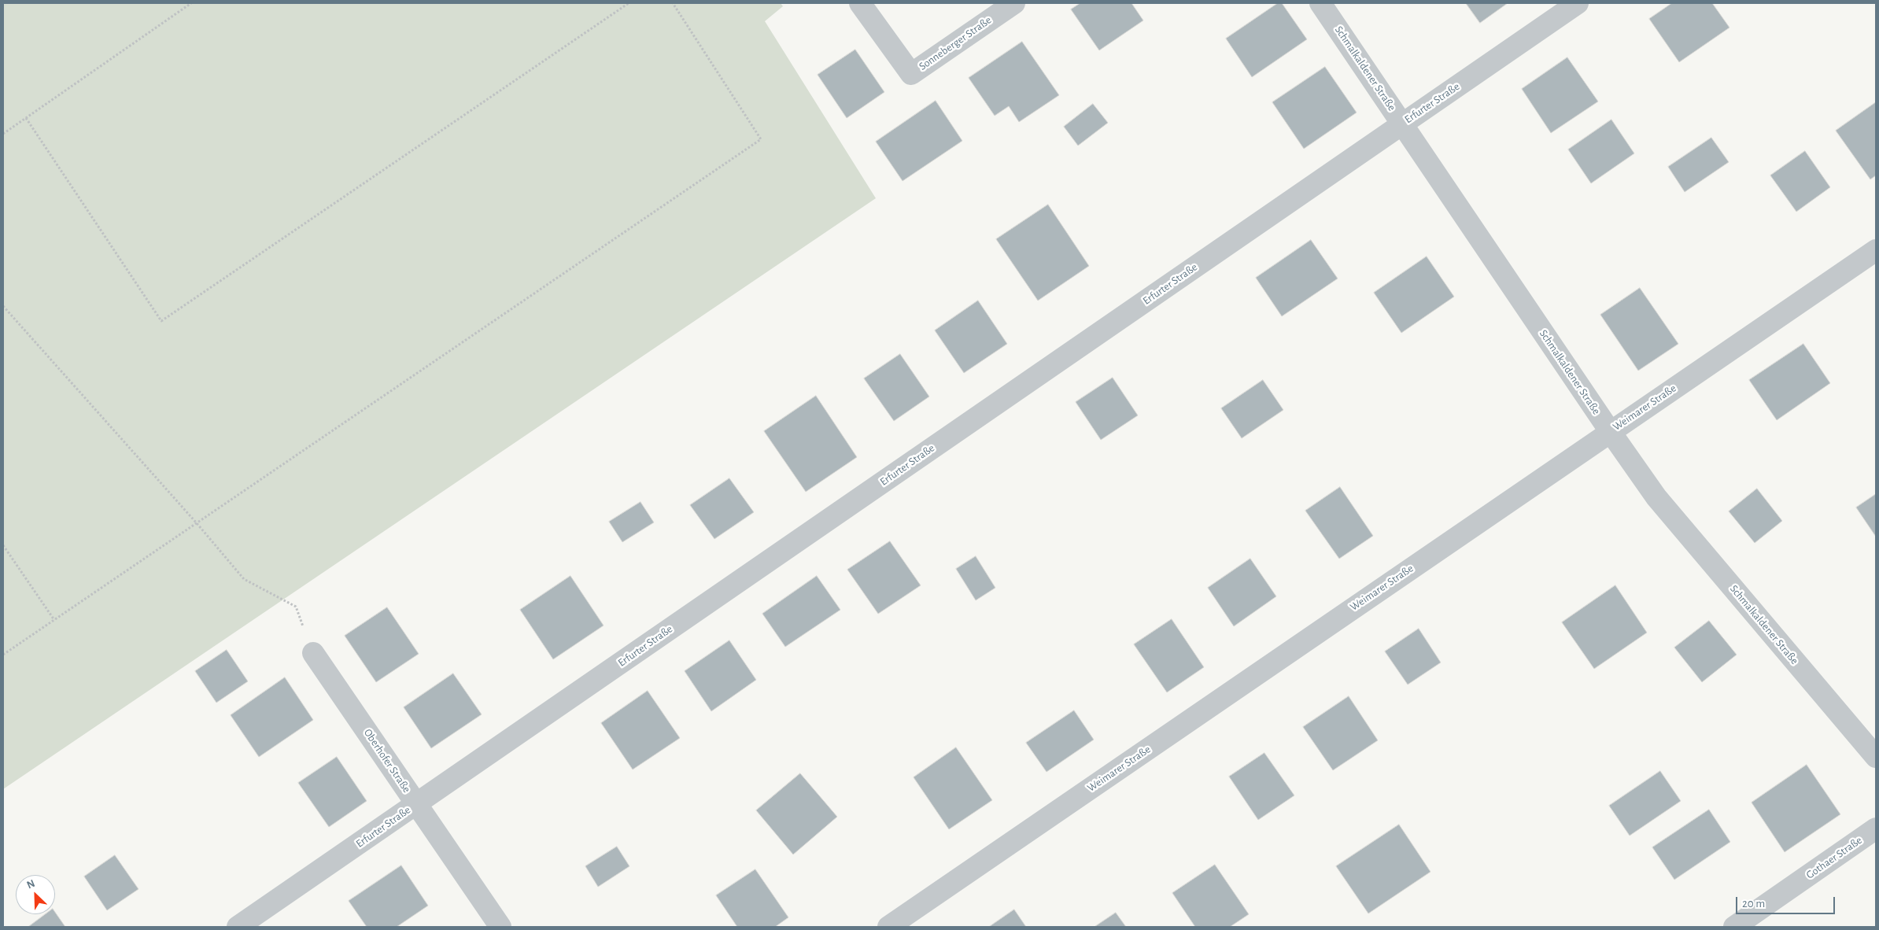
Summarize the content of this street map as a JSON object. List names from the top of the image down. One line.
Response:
{"streets":{"street":["Sonneberger Straße","Schmalkaldener Straße","Erfurter Straße","Weimarer Straße","Oberhofer Straße","Gothaer Straße"]},"crossings":[["Schmalkaldener Straße","Erfurter Straße"],["Schmalkaldener Straße","Weimarer Straße"],["Erfurter Straße","Oberhofer Straße"]],"scale_bar":"20 m","north":"top left"}
